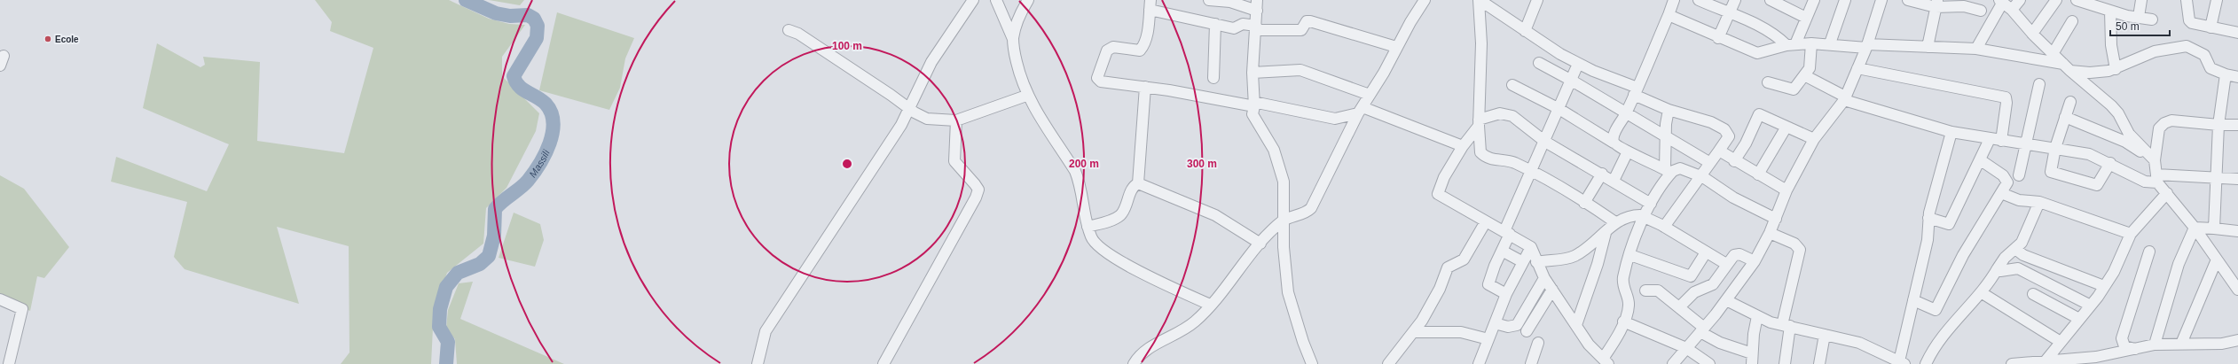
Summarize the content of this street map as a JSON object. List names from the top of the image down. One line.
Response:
{"water":["Massili"],"places":["Ecole"],"scale_bar":"50 m","rings":["100 m","200 m","300 m"]}
